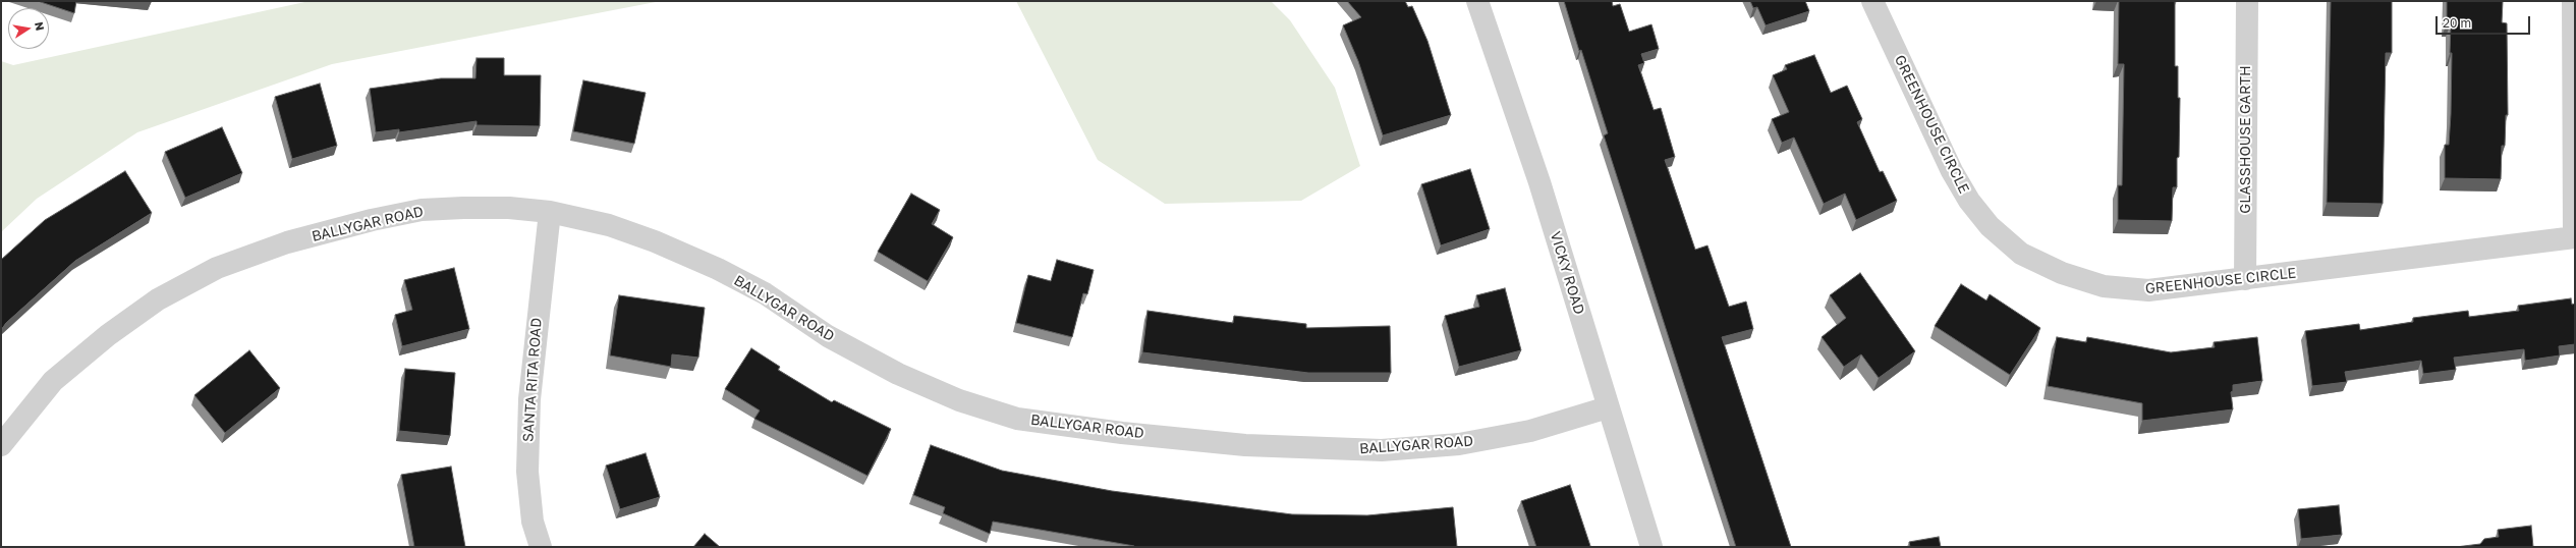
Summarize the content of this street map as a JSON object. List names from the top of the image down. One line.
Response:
{"streets":{"street":["GREENHOUSE CIRCLE","GLASSHOUSE GARTH","BALLYGAR ROAD","VICKY ROAD","SANTA RITA ROAD"]},"crossings":[["GREENHOUSE CIRCLE","GLASSHOUSE GARTH"],["BALLYGAR ROAD","VICKY ROAD"],["BALLYGAR ROAD","SANTA RITA ROAD"]],"scale_bar":"20 m","north":"right"}
